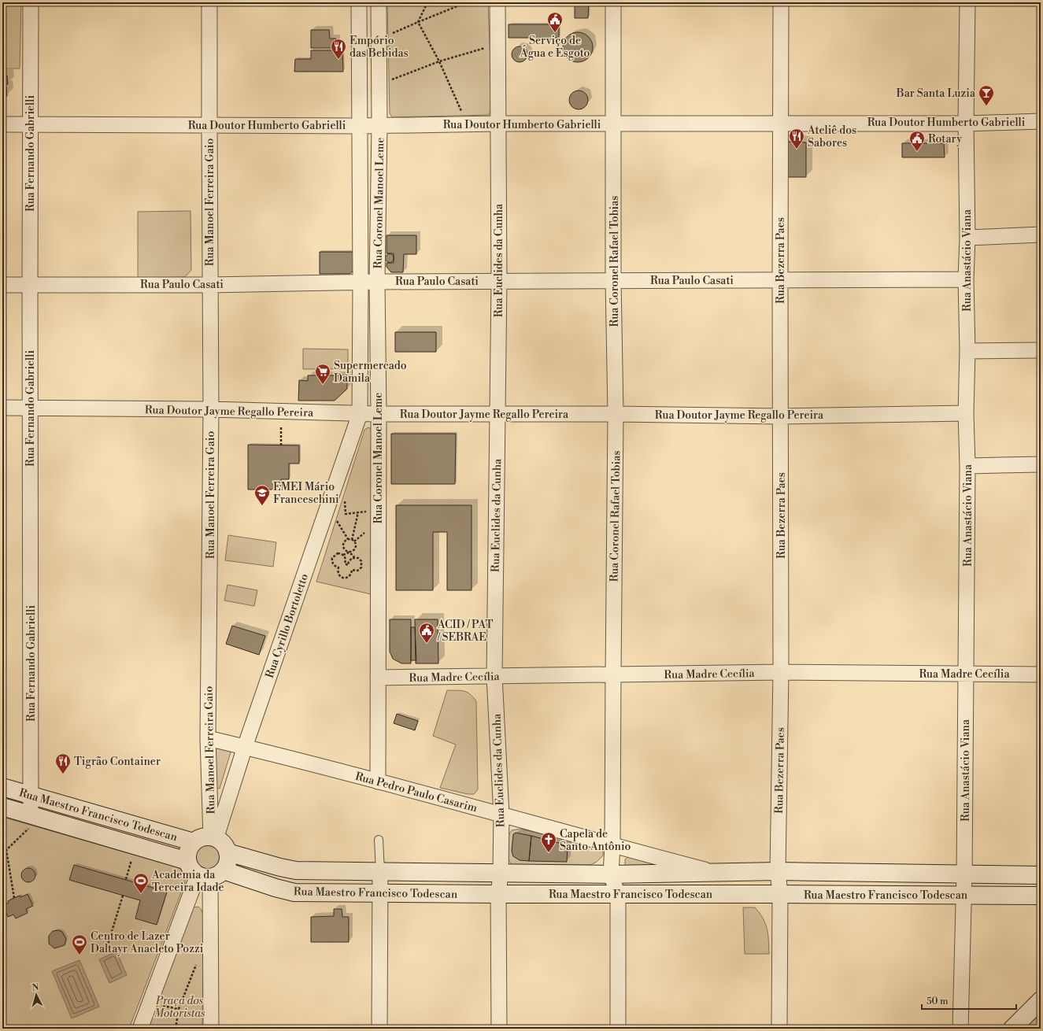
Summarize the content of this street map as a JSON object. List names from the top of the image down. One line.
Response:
{"streets":{"main road":["Rua Maestro Francisco Todescan"],"street":["Rua Doutor Humberto Gabrielli","Rua Fernando Gabrielli","Rua Manoel Ferreira Gaio","Rua Coronel Manoel Leme","Rua Euclides da Cunha","Rua Bezerra Paes","Rua Anastácio Viana","Rua Coronel Rafael Tobias","Rua Paulo Casati","Rua Doutor Jayme Regallo Pereira","Rua Cyrillo Bortoletto","Rua Madre Cecília","Rua Pedro Paulo Casarim"]},"crossings":[["Rua Doutor Humberto Gabrielli","Rua Fernando Gabrielli"],["Rua Doutor Humberto Gabrielli","Rua Manoel Ferreira Gaio"],["Rua Doutor Humberto Gabrielli","Rua Coronel Manoel Leme"],["Rua Doutor Humberto Gabrielli","Rua Euclides da Cunha"],["Rua Doutor Humberto Gabrielli","Rua Bezerra Paes"],["Rua Doutor Humberto Gabrielli","Rua Anastácio Viana"],["Rua Doutor Humberto Gabrielli","Rua Coronel Rafael Tobias"],["Rua Fernando Gabrielli","Rua Paulo Casati"],["Rua Fernando Gabrielli","Rua Doutor Jayme Regallo Pereira"],["Rua Fernando Gabrielli","Rua Maestro Francisco Todescan"],["Rua Manoel Ferreira Gaio","Rua Paulo Casati"],["Rua Manoel Ferreira Gaio","Rua Doutor Jayme Regallo Pereira"],["Rua Manoel Ferreira Gaio","Rua Cyrillo Bortoletto"],["Rua Manoel Ferreira Gaio","Rua Pedro Paulo Casarim"],["Rua Manoel Ferreira Gaio","Rua Maestro Francisco Todescan"],["Rua Coronel Manoel Leme","Rua Paulo Casati"],["Rua Coronel Manoel Leme","Rua Doutor Jayme Regallo Pereira"],["Rua Coronel Manoel Leme","Rua Cyrillo Bortoletto"],["Rua Coronel Manoel Leme","Rua Madre Cecília"],["Rua Coronel Manoel Leme","Rua Pedro Paulo Casarim"],["Rua Euclides da Cunha","Rua Paulo Casati"],["Rua Euclides da Cunha","Rua Doutor Jayme Regallo Pereira"],["Rua Euclides da Cunha","Rua Madre Cecília"],["Rua Euclides da Cunha","Rua Pedro Paulo Casarim"],["Rua Euclides da Cunha","Rua Maestro Francisco Todescan"],["Rua Bezerra Paes","Rua Paulo Casati"],["Rua Bezerra Paes","Rua Doutor Jayme Regallo Pereira"],["Rua Bezerra Paes","Rua Madre Cecília"],["Rua Bezerra Paes","Rua Maestro Francisco Todescan"],["Rua Anastácio Viana","Rua Paulo Casati"],["Rua Anastácio Viana","Rua Doutor Jayme Regallo Pereira"],["Rua Anastácio Viana","Rua Madre Cecília"],["Rua Anastácio Viana","Rua Maestro Francisco Todescan"],["Rua Coronel Rafael Tobias","Rua Paulo Casati"],["Rua Coronel Rafael Tobias","Rua Doutor Jayme Regallo Pereira"],["Rua Coronel Rafael Tobias","Rua Madre Cecília"],["Rua Coronel Rafael Tobias","Rua Pedro Paulo Casarim"],["Rua Coronel Rafael Tobias","Rua Maestro Francisco Todescan"],["Rua Doutor Jayme Regallo Pereira","Rua Cyrillo Bortoletto"],["Rua Cyrillo Bortoletto","Rua Pedro Paulo Casarim"],["Rua Cyrillo Bortoletto","Rua Maestro Francisco Todescan"],["Rua Pedro Paulo Casarim","Rua Maestro Francisco Todescan"]],"parks":["Praça dos Motoristas"],"places":{"public building":["Serviço de Água e Esgoto","Rotary","ACID / PAT / SEBRAE"],"restaurant":["Empório das Bebidas","Ateliê dos Sabores","Tigrão Container"],"bar":["Bar Santa Luzia"],"supermarket":["Supermercado Damila"],"school or university":["EMEI Mário Franceschini"],"church":["Capela de Santo Antônio"],"sports":["Academia da Terceira Idade","Centro de Lazer Daltayr Anacleto Pozzi"]},"scale_bar":"50 m","north":"top"}
